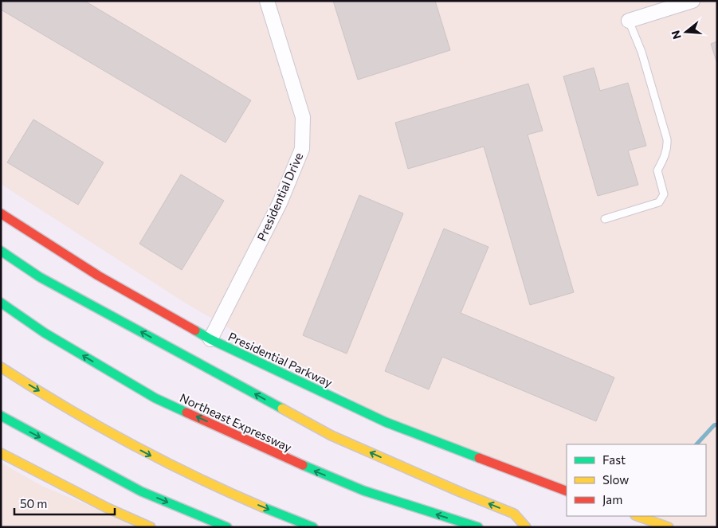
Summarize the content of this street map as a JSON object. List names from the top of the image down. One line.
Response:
{"streets":{"main road":["Presidential Parkway","Northeast Expressway"],"street":["Presidential Drive"]},"crossings":[["Presidential Drive","Presidential Parkway"]],"legend":["Fast","Slow","Jam"],"scale_bar":"50 m","north":"left"}
